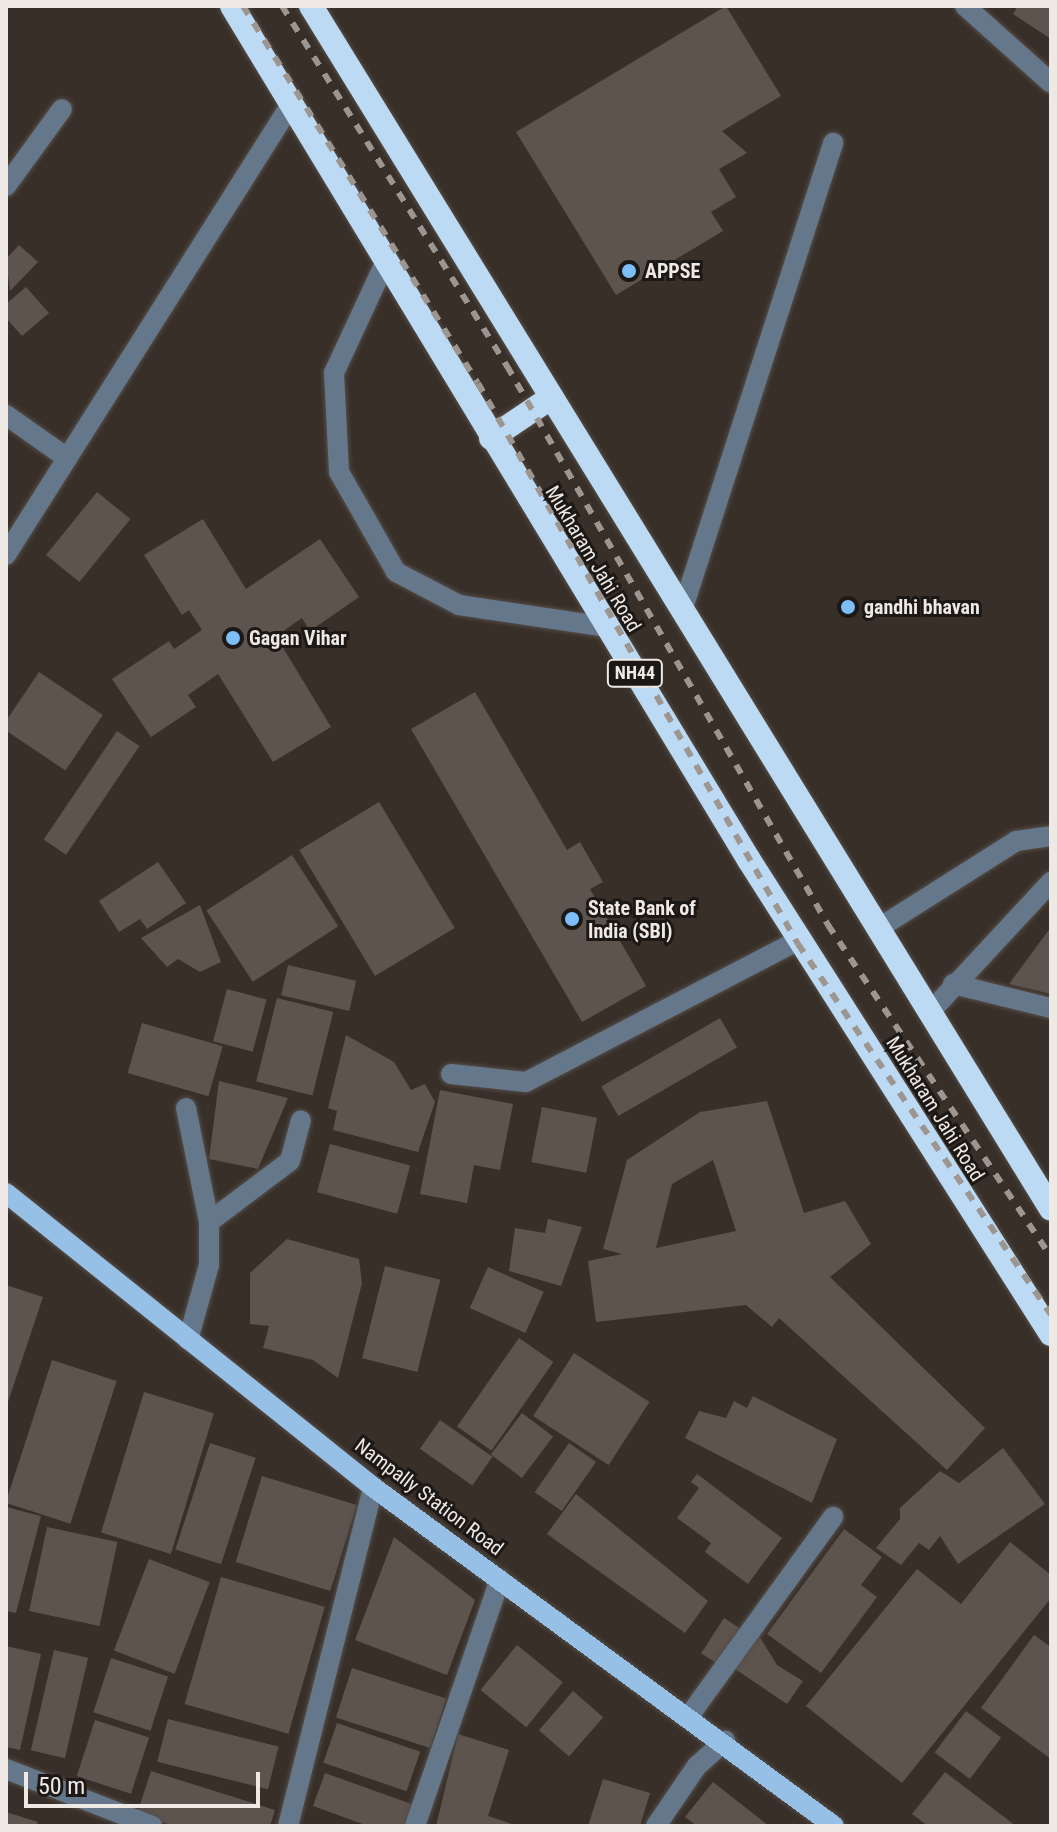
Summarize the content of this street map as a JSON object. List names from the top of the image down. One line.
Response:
{"streets":{"highway":["Mukharam Jahi Road","NH44"],"main road":["Nampally Station Road"]},"places":["APPSE","gandhi bhavan","Gagan Vihar","State Bank of India (SBI)"],"scale_bar":"50 m"}
